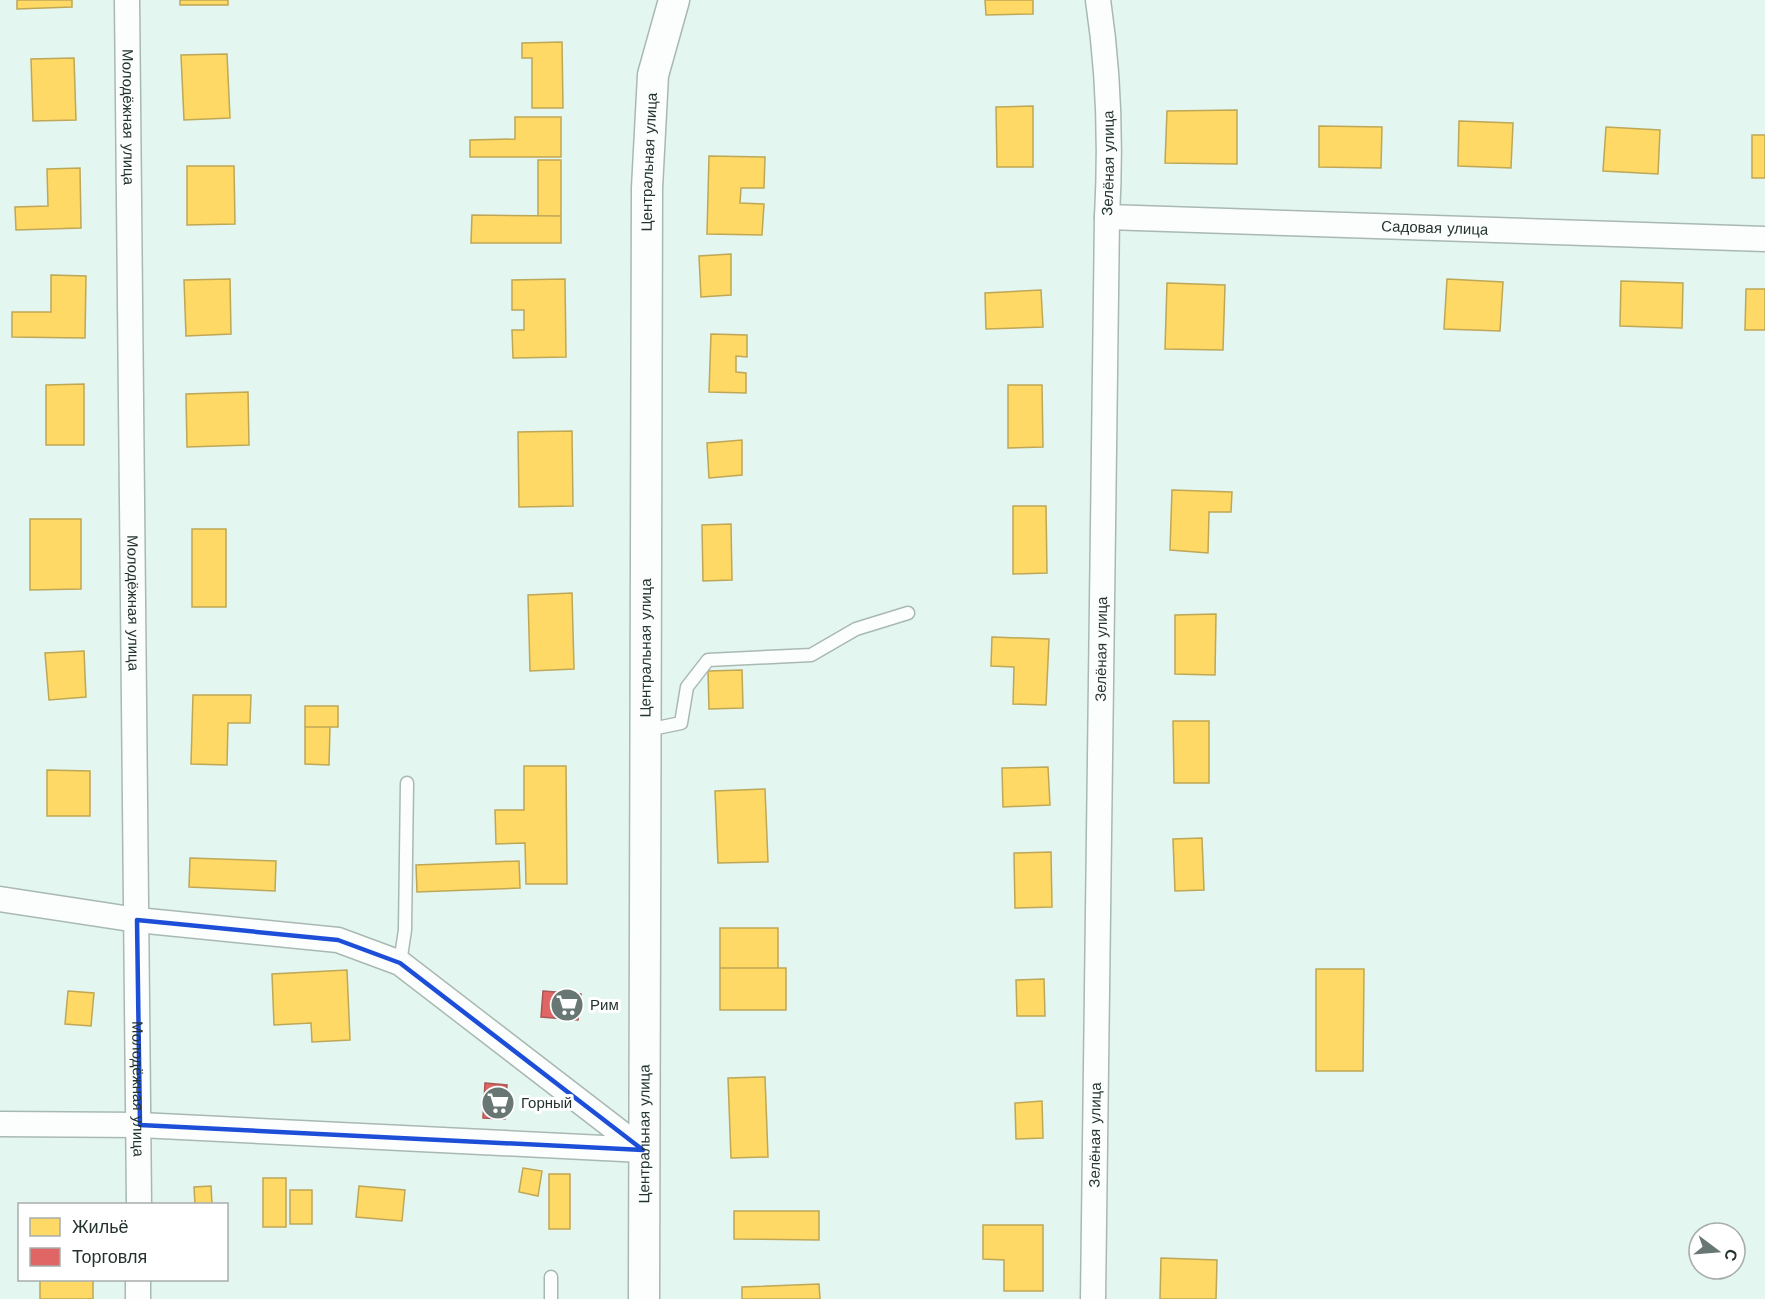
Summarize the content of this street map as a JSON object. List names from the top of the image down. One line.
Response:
{"streets":{"street":["Молодёжная улица","Центральная улица","Зелёная улица","Садовая улица"]},"crossings":[["Зелёная улица","Садовая улица"]],"places":{"supermarket":["Рим","Горный"]},"legend":["Жильё","Торговля"],"north":"right"}
